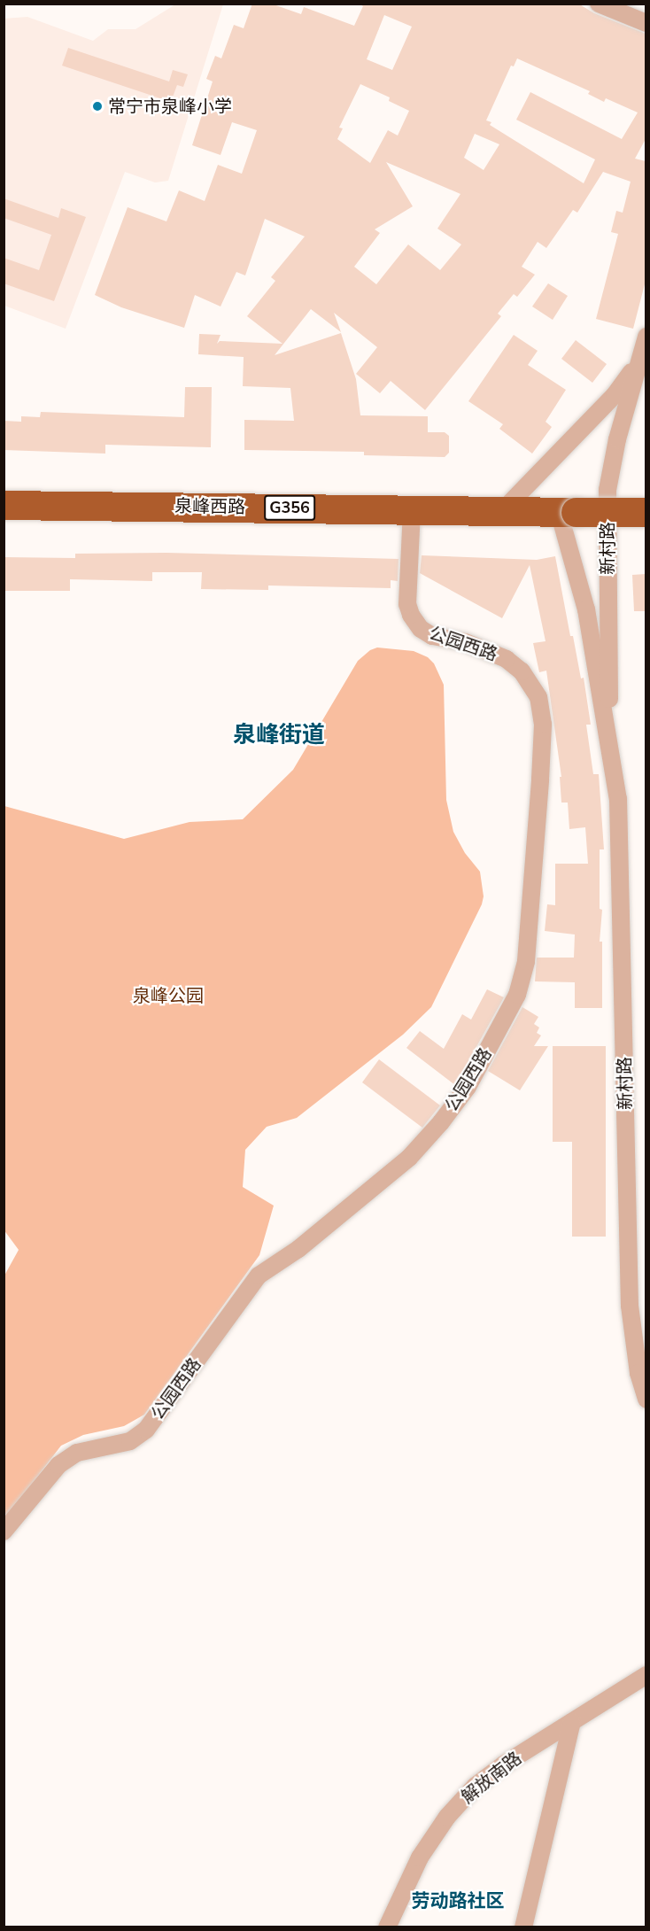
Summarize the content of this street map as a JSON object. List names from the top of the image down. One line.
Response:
{"streets":{"highway":["泉峰西路","G356"],"street":["新村路","公园西路","解放南路"]},"crossings":[["泉峰西路","G356"],["泉峰西路","新村路"],["泉峰西路","公园西路"],["G356","新村路"]],"districts":["泉峰街道","劳动路社区"],"parks":["泉峰公园"],"places":["常宁市泉峰小学"]}
